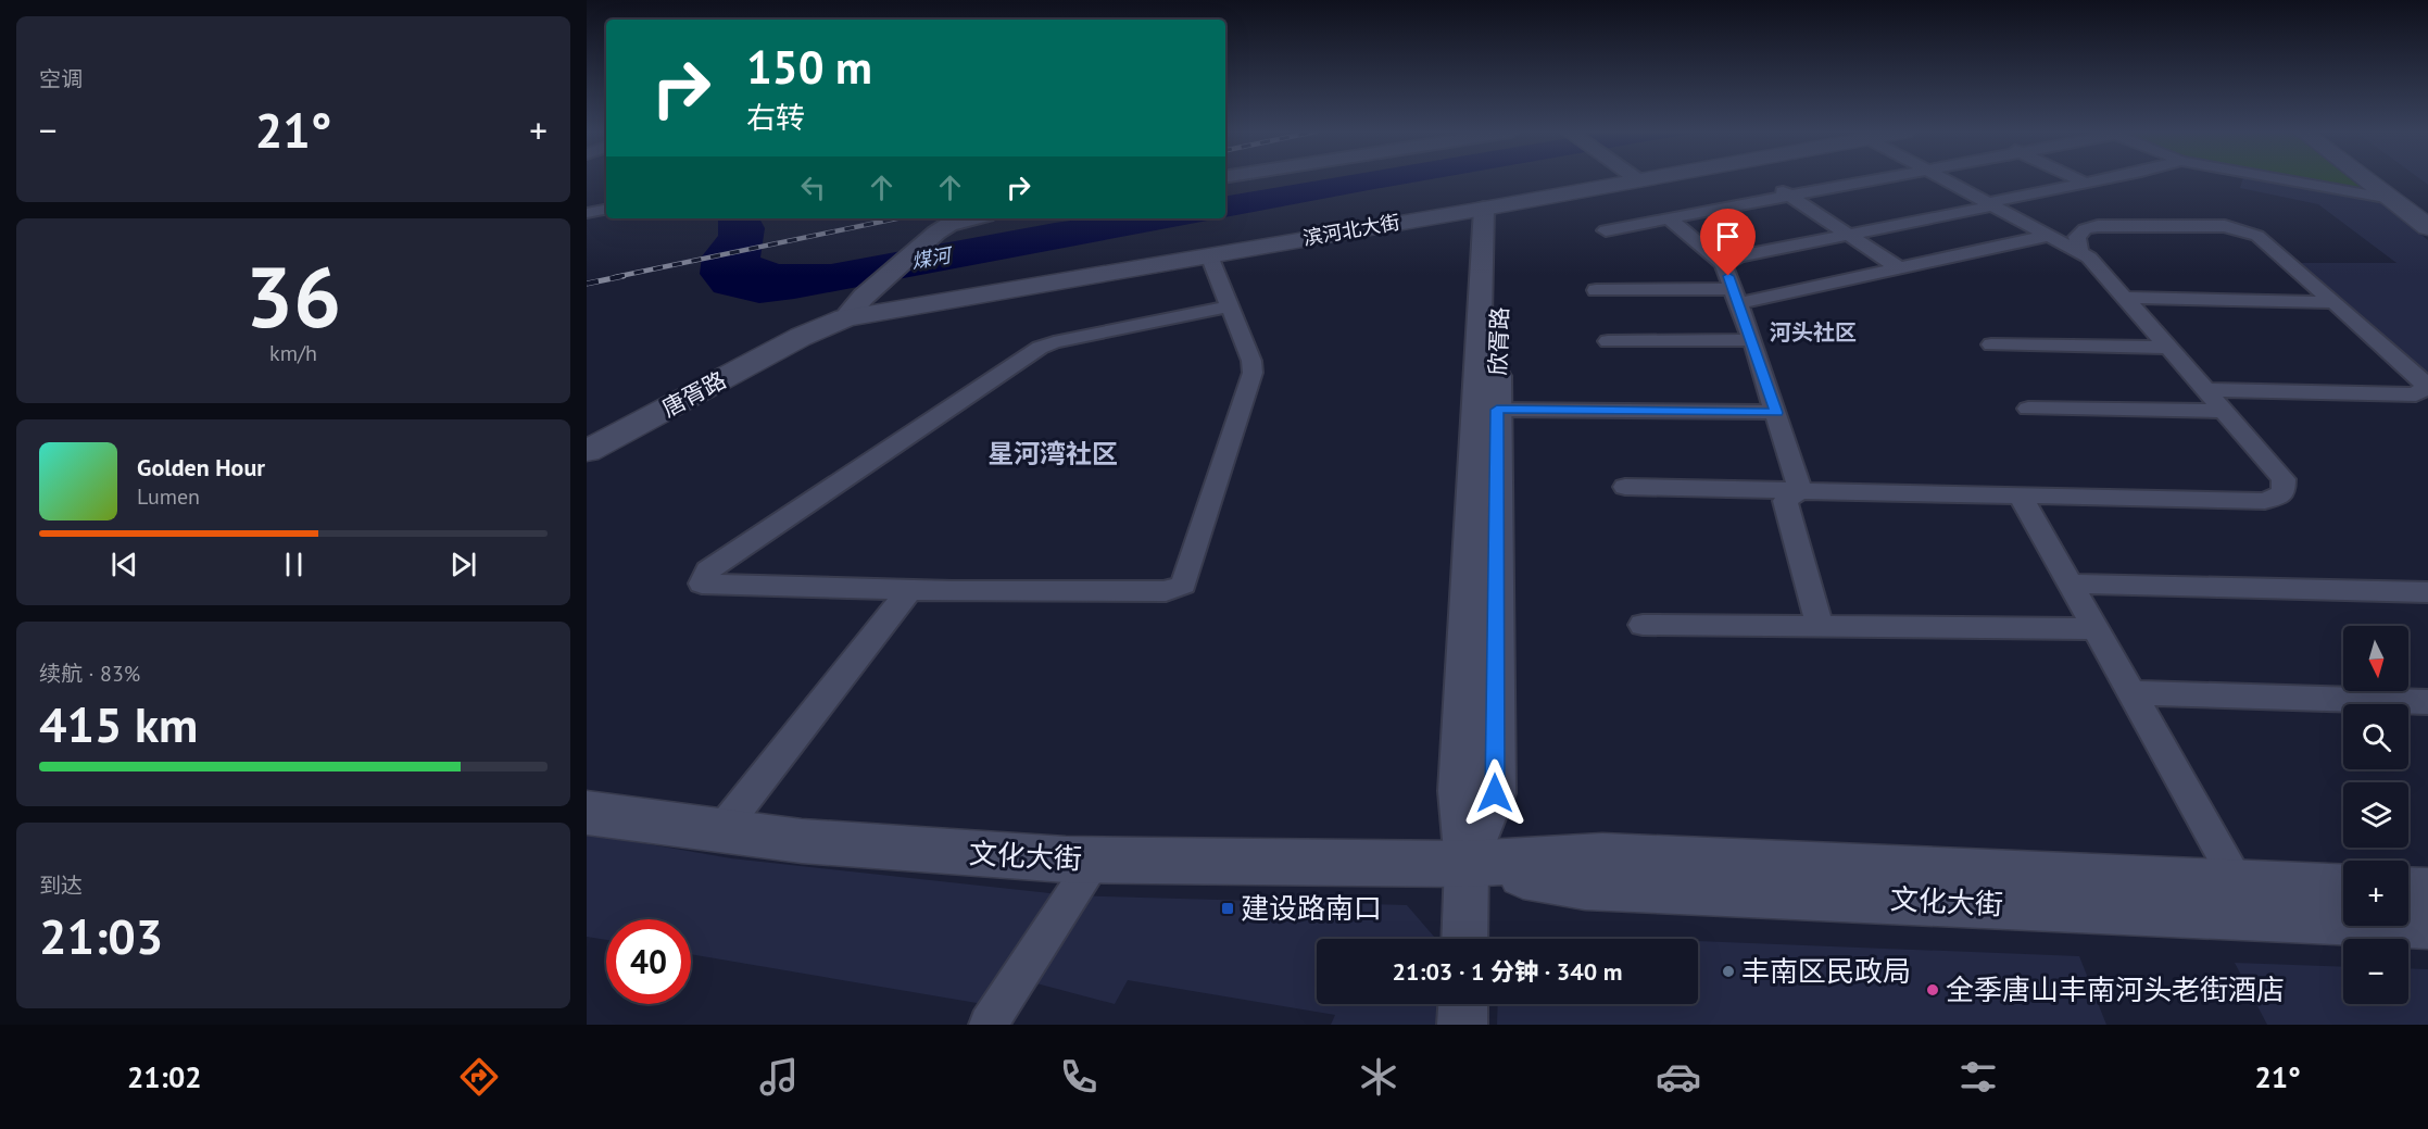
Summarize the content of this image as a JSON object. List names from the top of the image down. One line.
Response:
{"streets":{"main road":["滨河北大街","唐胥路","文化大街"],"street":["欣胥路"]},"crossings":[["滨河北大街","欣胥路"],["滨河北大街","唐胥路"],["欣胥路","文化大街"]],"districts":["河头社区","星河湾社区"],"water":["煤河"],"places":{"transit":["建设路南口"],"other":["丰南区民政局","全季唐山丰南河头老街酒店"]},"north":"bottom","page":{"tile":["空调",["36","km/h"],["续航 · 83%","415 km"],["到达","21:03"]],"turn":["150 m","右转"],"heat":["−","21°","+"],"song":["Golden Hour","Lumen"],"map_buttons":["+","−"],"limit":"40","trip":"21:03 · 1 分钟 · 340 m","tabs":["21:02","21°"]}}
